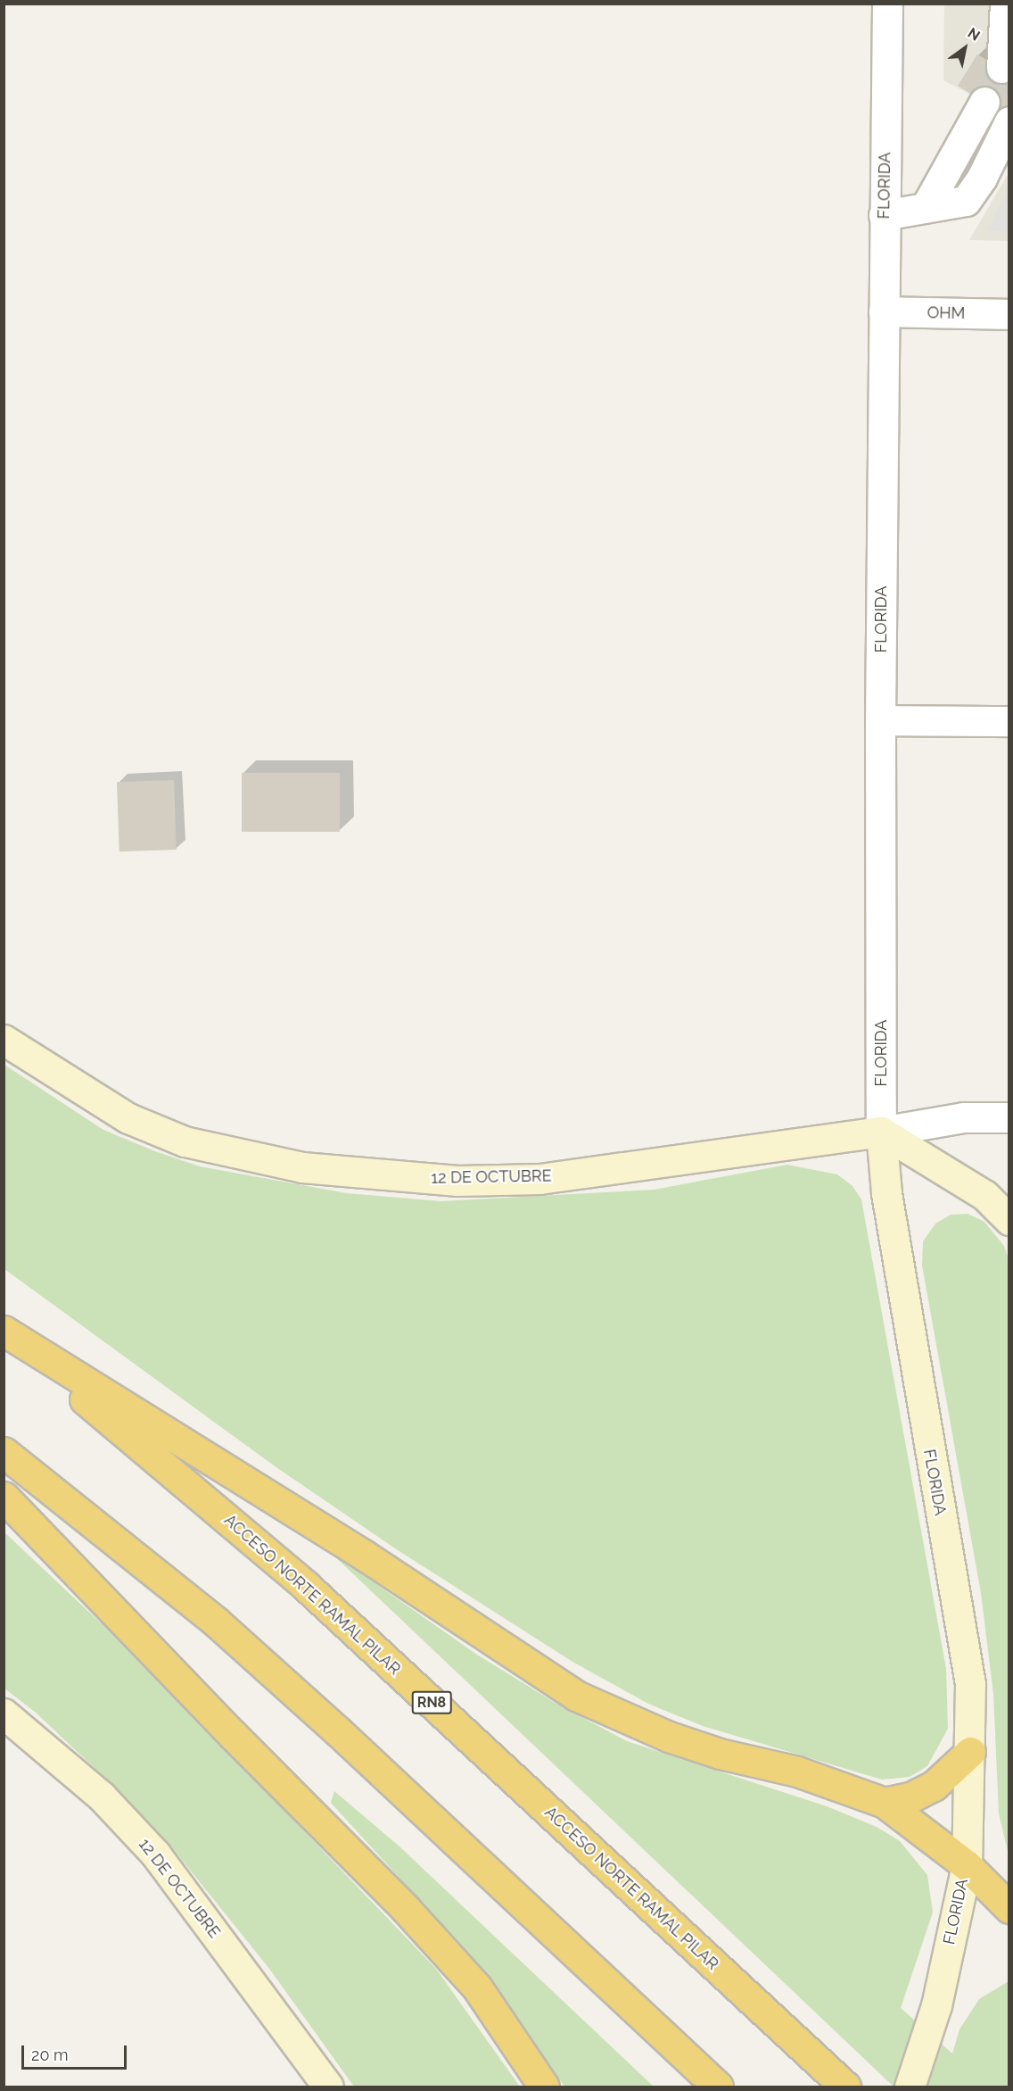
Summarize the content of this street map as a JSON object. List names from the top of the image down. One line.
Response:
{"streets":{"highway":["ACCESO NORTE RAMAL PILAR","RN8"],"street":["FLORIDA","OHM","12 DE OCTUBRE"]},"crossings":[["FLORIDA","OHM"],["FLORIDA","12 DE OCTUBRE"]],"scale_bar":"20 m","north":"top right"}
